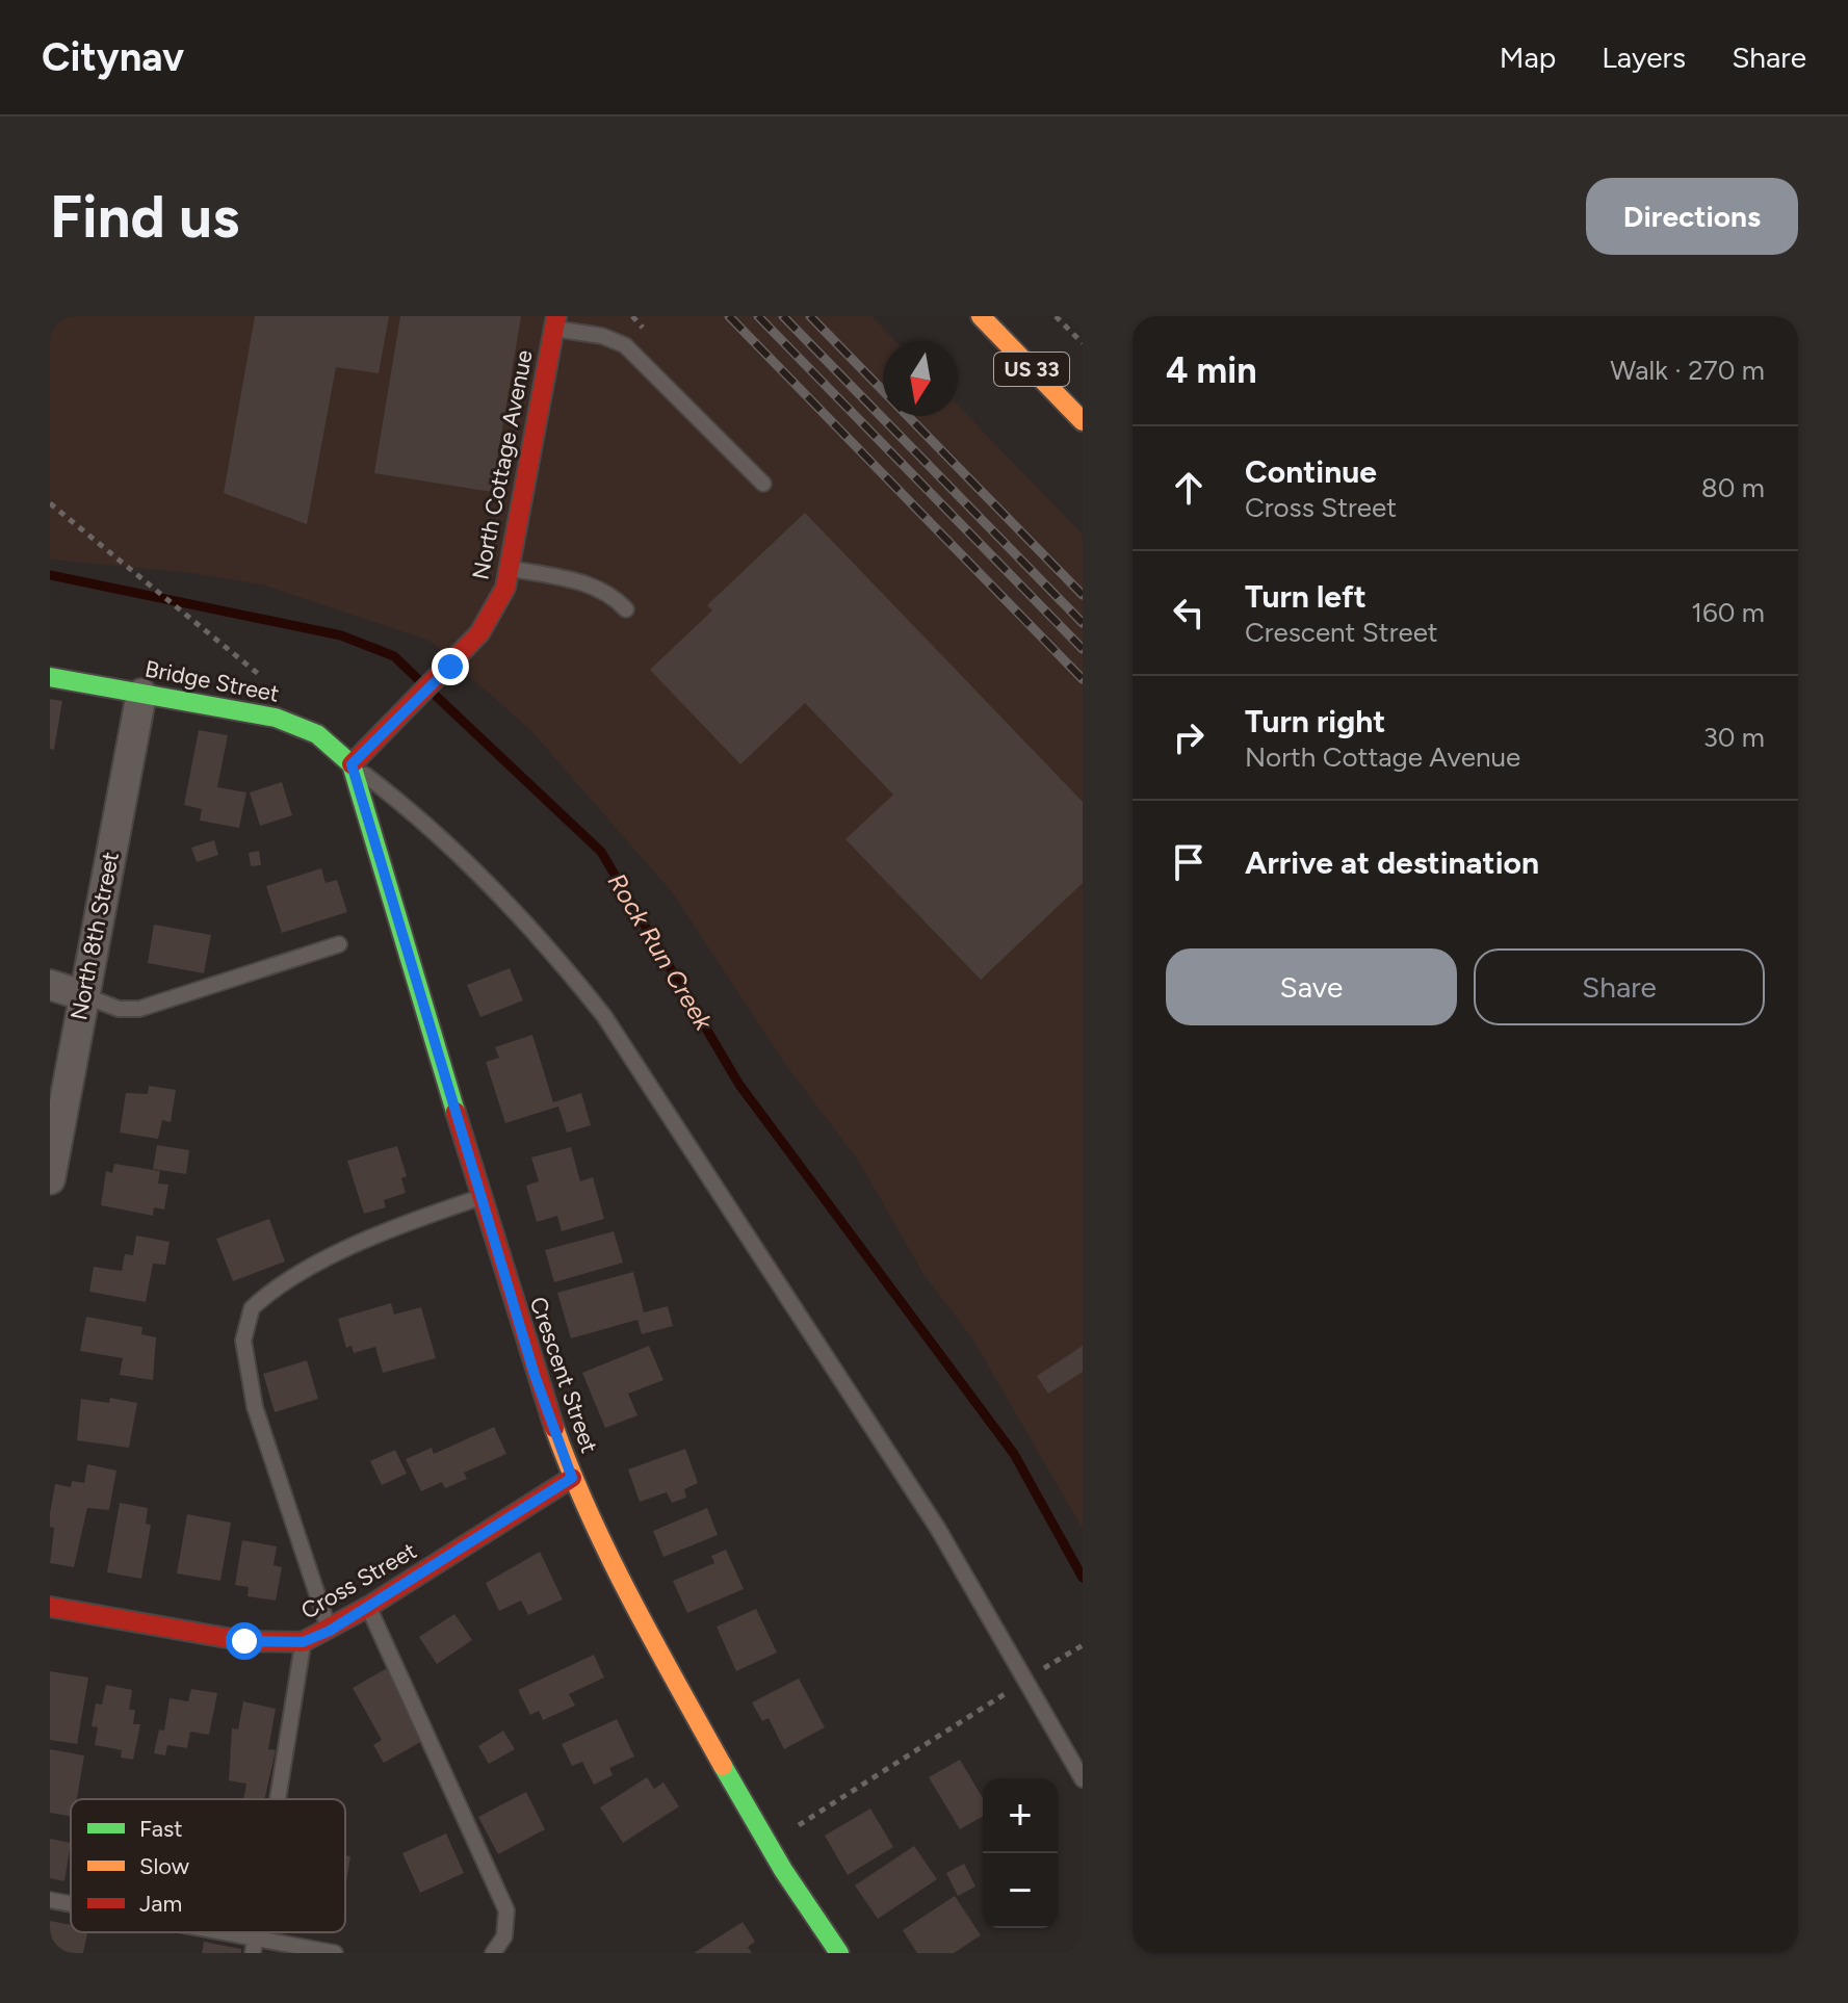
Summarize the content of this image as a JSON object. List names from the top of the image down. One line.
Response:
{"streets":{"main road":["US 33","North Cottage Avenue","Bridge Street","Crescent Street","Cross Street"],"street":["North 8th Street"]},"crossings":[["North Cottage Avenue","Bridge Street"],["North Cottage Avenue","Crescent Street"],["Bridge Street","North 8th Street"],["Bridge Street","Crescent Street"],["Crescent Street","Cross Street"]],"water":["Rock Run Creek"],"legend":["Fast","Slow","Jam"],"north":"bottom","page":{"header":"Citynav","nav":["Map","Layers","Share"],"buttons":["Directions",["Save","Share"]],"title":"Find us","heading":["4 min","Walk · 270 m"],"list":[["Continue","Cross Street","80 m"],["Turn left","Crescent Street","160 m"],["Turn right","North Cottage Avenue","30 m"],"Arrive at destination"],"map_buttons":["+","−"]}}
